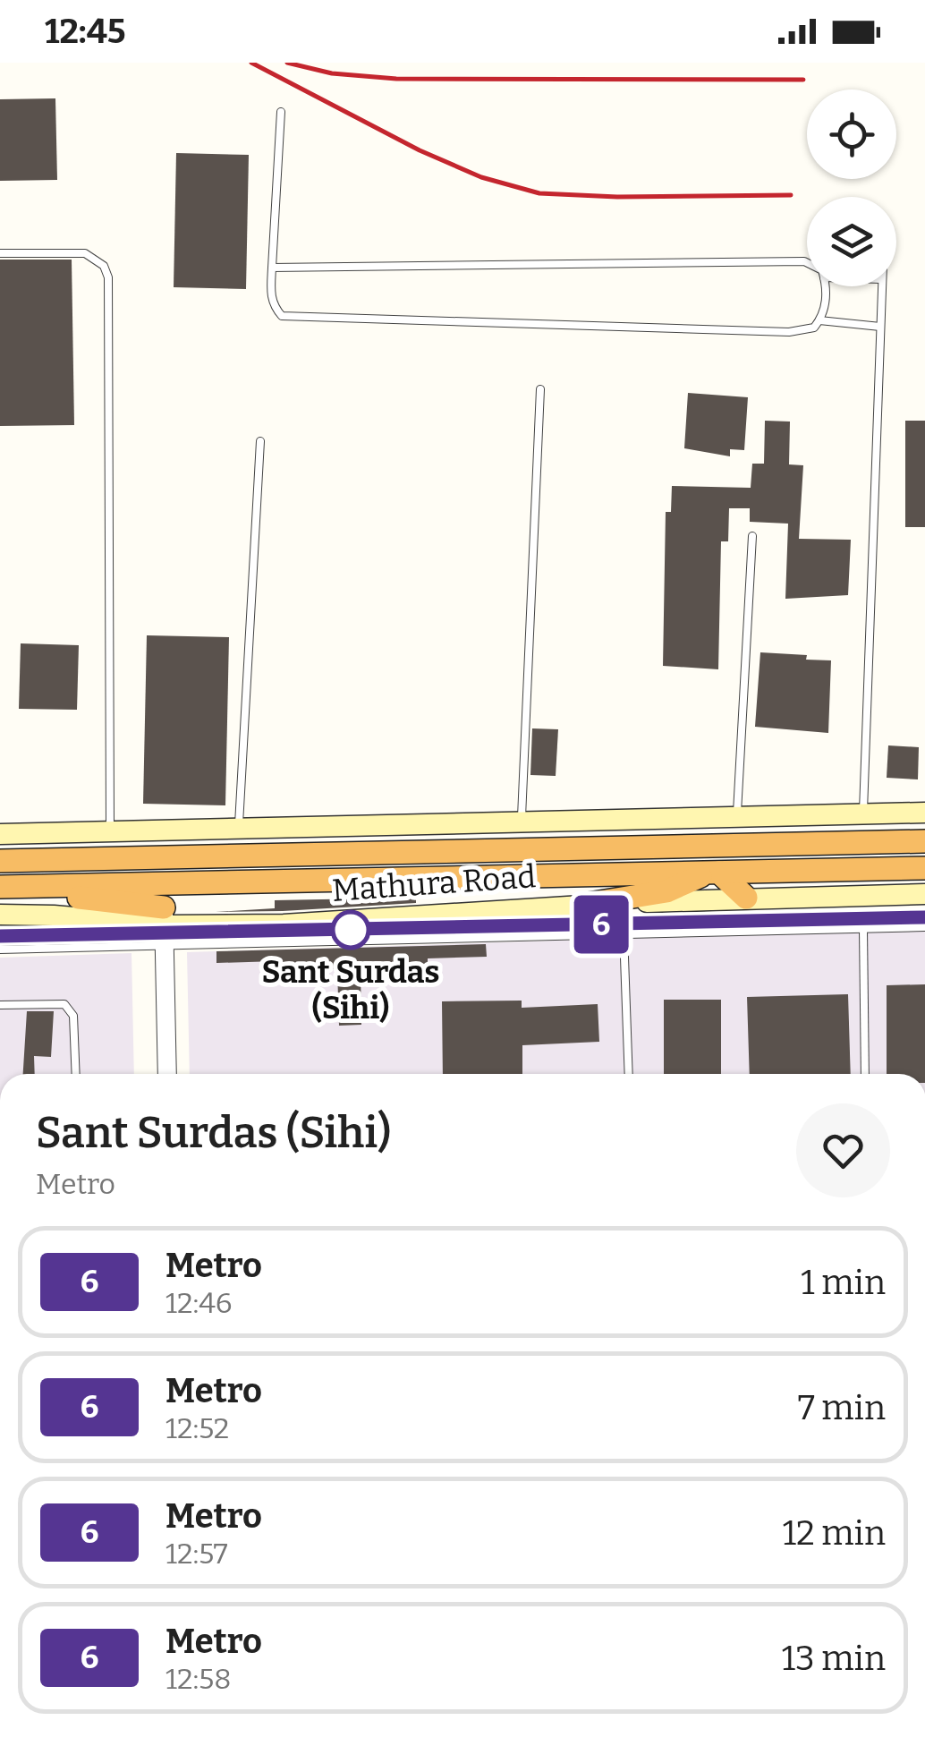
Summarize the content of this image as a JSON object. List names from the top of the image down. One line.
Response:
{"streets":{"highway":["Mathura Road"]},"places":["Sant Surdas (Sihi)"],"lines":["metro line 6"],"page":{"status":"12:45","on_map":"6","heading":["Sant Surdas (Sihi)","Metro"],"list":[{"mark":"6","name":"Metro","note":"12:46","value":"1 min"},{"mark":"6","name":"Metro","note":"12:52","value":"7 min"},{"mark":"6","name":"Metro","note":"12:57","value":"12 min"},{"mark":"6","name":"Metro","note":"12:58","value":"13 min"}]}}
